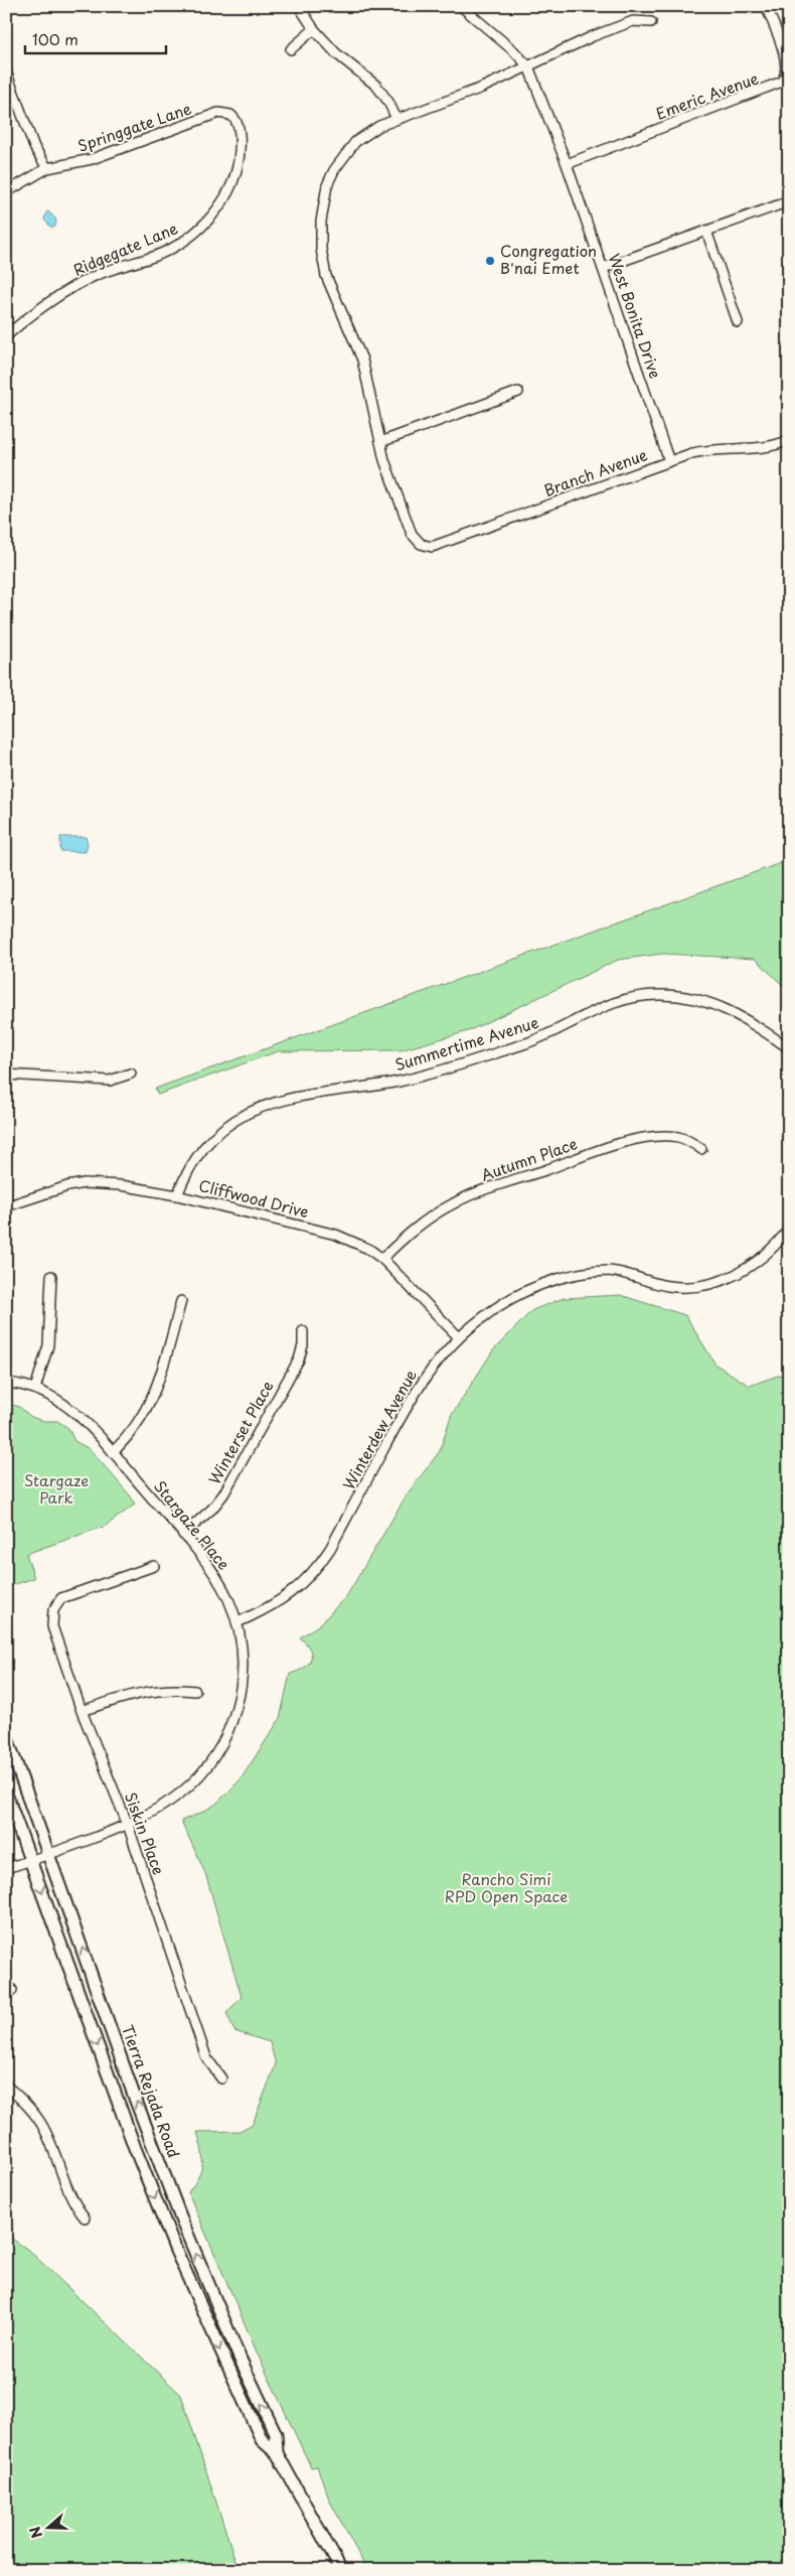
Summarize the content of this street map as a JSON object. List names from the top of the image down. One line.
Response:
{"streets":{"main road":["Tierra Rejada Road"],"street":["Emeric Avenue","Springgate Lane","Ridgegate Lane","West Bonita Drive","Branch Avenue","Summertime Avenue","Autumn Place","Cliffwood Drive","Winterdew Avenue","Winterset Place","Stargaze Place","Siskin Place"]},"crossings":[["Emeric Avenue","West Bonita Drive"],["Springgate Lane","Ridgegate Lane"],["West Bonita Drive","Branch Avenue"],["Summertime Avenue","Cliffwood Drive"],["Autumn Place","Cliffwood Drive"],["Cliffwood Drive","Winterdew Avenue"],["Winterdew Avenue","Stargaze Place"],["Winterset Place","Stargaze Place"],["Stargaze Place","Siskin Place"],["Stargaze Place","Tierra Rejada Road"]],"parks":["Stargaze Park","Rancho Simi RPD Open Space"],"places":["Congregation B'nai Emet"],"scale_bar":"100 m","north":"left"}
